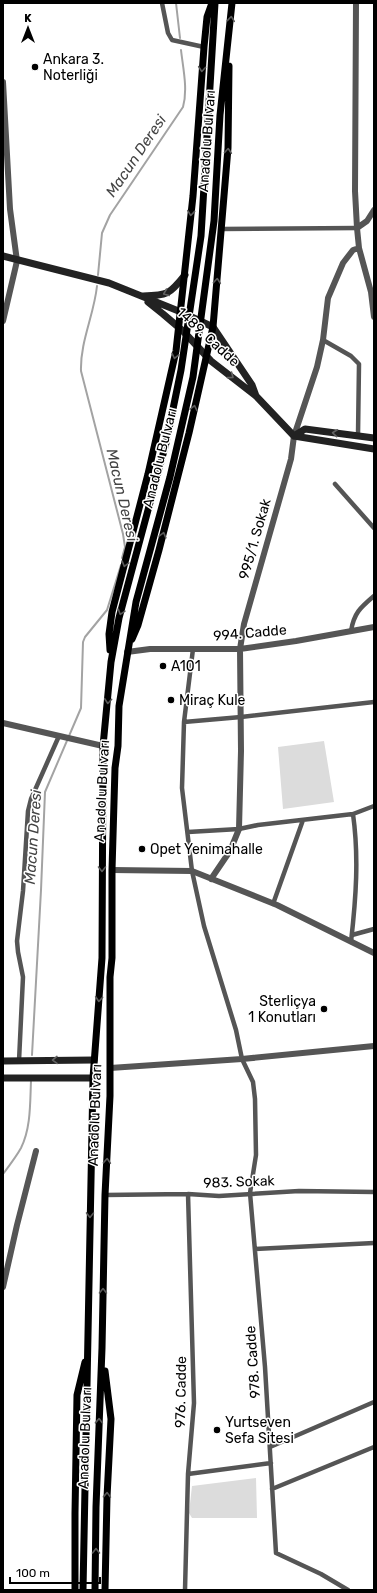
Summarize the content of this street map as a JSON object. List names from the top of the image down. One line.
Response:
{"streets":{"main road":["Anadolu Bulvarı","1489. Cadde"],"street":["995/1. Sokak","994. Cadde","983. Sokak","978. Cadde","976. Cadde"]},"crossings":[["Anadolu Bulvarı","994. Cadde"],["Anadolu Bulvarı","983. Sokak"],["1489. Cadde","995/1. Sokak"],["995/1. Sokak","994. Cadde"],["994. Cadde","978. Cadde"],["983. Sokak","978. Cadde"],["983. Sokak","976. Cadde"]],"water":["Macun Deresi"],"places":["Ankara 3. Noterliği","A101","Miraç Kule","Opet Yenimahalle","Sterliçya 1 Konutları","Yurtseven Sefa Sitesi"],"scale_bar":"100 m","north":"top"}
